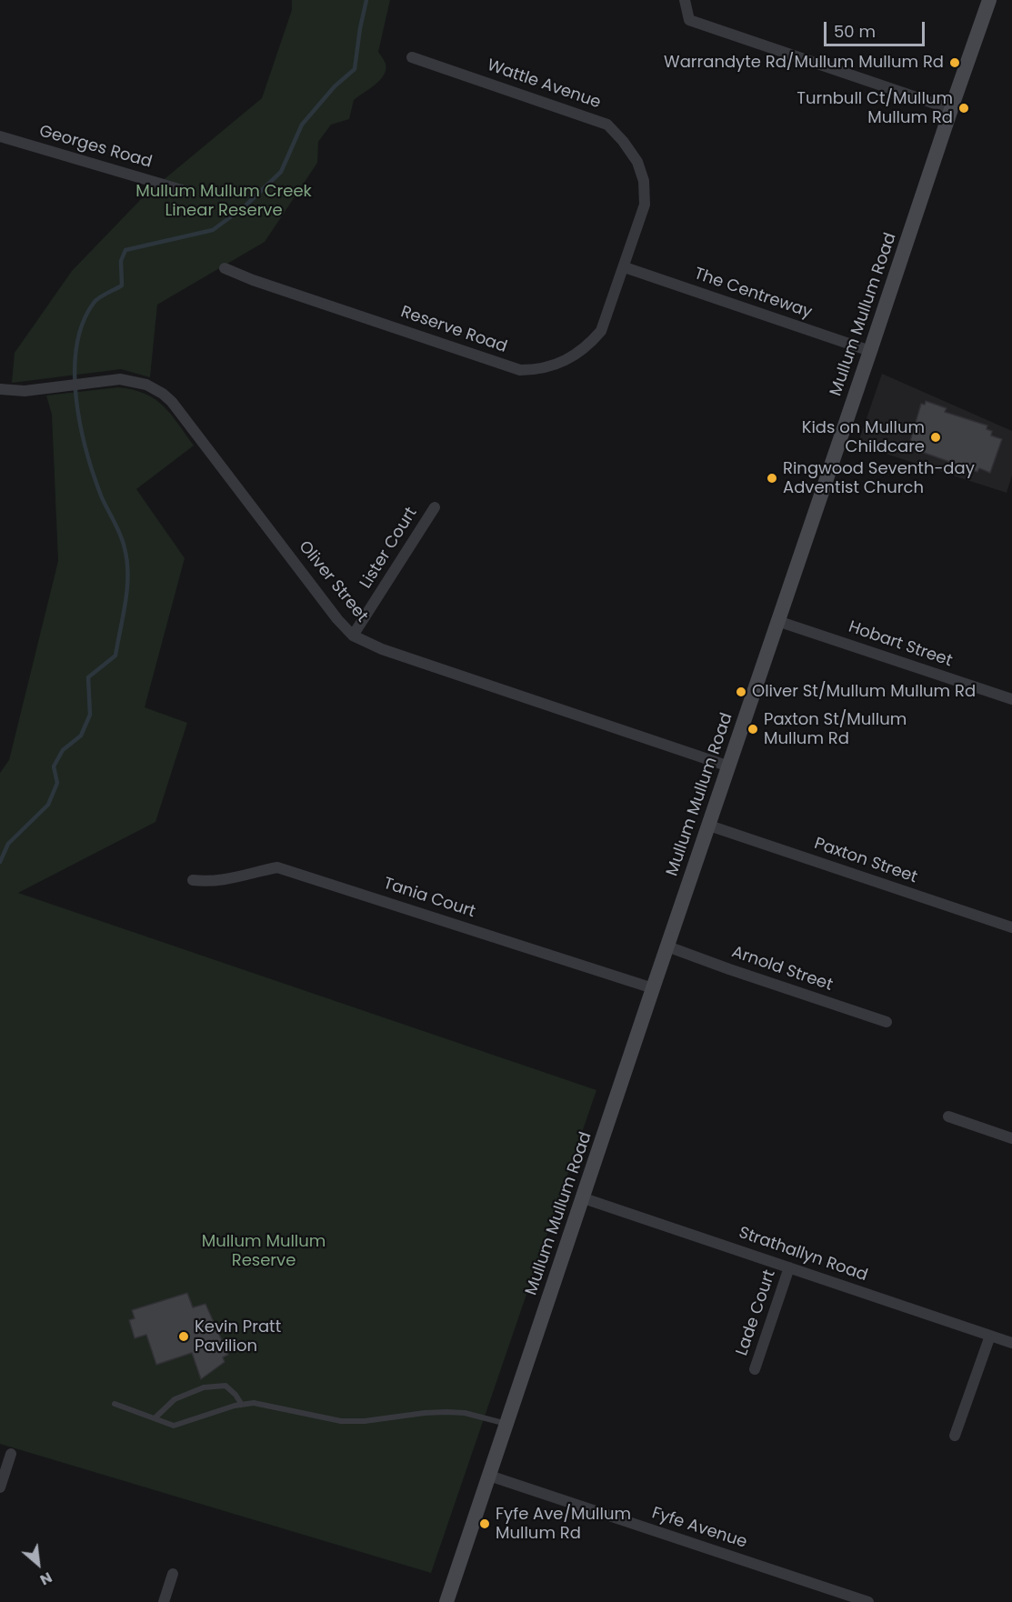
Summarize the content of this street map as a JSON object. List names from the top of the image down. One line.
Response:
{"streets":{"street":["Wattle Avenue","Georges Road","The Centreway","Mullum Mullum Road","Reserve Road","Lister Court","Oliver Street","Hobart Street","Paxton Street","Tania Court","Arnold Street","Strathallyn Road","Lade Court","Fyfe Avenue"]},"crossings":[["Wattle Avenue","The Centreway"],["Wattle Avenue","Reserve Road"],["The Centreway","Mullum Mullum Road"],["The Centreway","Reserve Road"],["Mullum Mullum Road","Oliver Street"],["Mullum Mullum Road","Hobart Street"],["Mullum Mullum Road","Paxton Street"],["Mullum Mullum Road","Tania Court"],["Mullum Mullum Road","Arnold Street"],["Mullum Mullum Road","Strathallyn Road"],["Mullum Mullum Road","Fyfe Avenue"],["Lister Court","Oliver Street"],["Strathallyn Road","Lade Court"]],"parks":["Mullum Mullum Creek Linear Reserve","Mullum Mullum Reserve"],"places":["Warrandyte Rd/Mullum Mullum Rd","Turnbull Ct/Mullum Mullum Rd","Kids on Mullum Childcare","Ringwood Seventh-day Adventist Church","Oliver St/Mullum Mullum Rd","Paxton St/Mullum Mullum Rd","Kevin Pratt Pavilion","Fyfe Ave/Mullum Mullum Rd"],"scale_bar":"50 m","north":"bottom right"}
